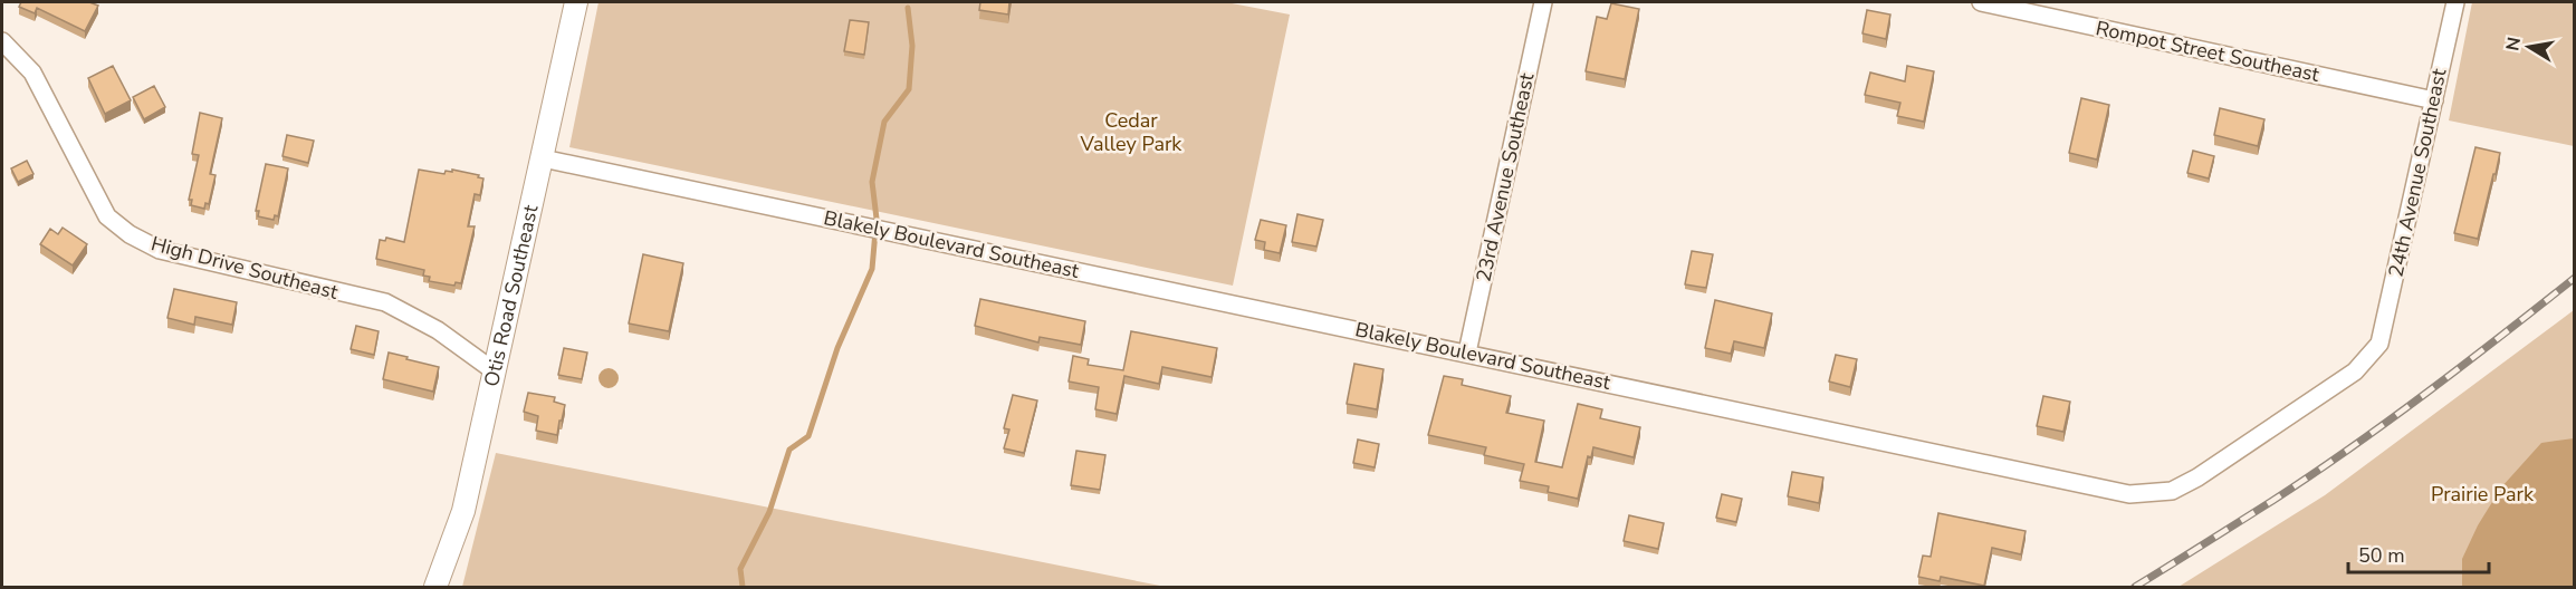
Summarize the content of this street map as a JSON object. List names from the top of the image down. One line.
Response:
{"streets":{"street":["Rompot Street Southeast","24th Avenue Southeast","23rd Avenue Southeast","Blakely Boulevard Southeast","High Drive Southeast","Otis Road Southeast"]},"crossings":[["Rompot Street Southeast","24th Avenue Southeast"],["24th Avenue Southeast","Blakely Boulevard Southeast"],["23rd Avenue Southeast","Blakely Boulevard Southeast"],["Blakely Boulevard Southeast","Otis Road Southeast"],["High Drive Southeast","Otis Road Southeast"]],"parks":["Cedar Valley Park","Prairie Park"],"scale_bar":"50 m","north":"left"}
